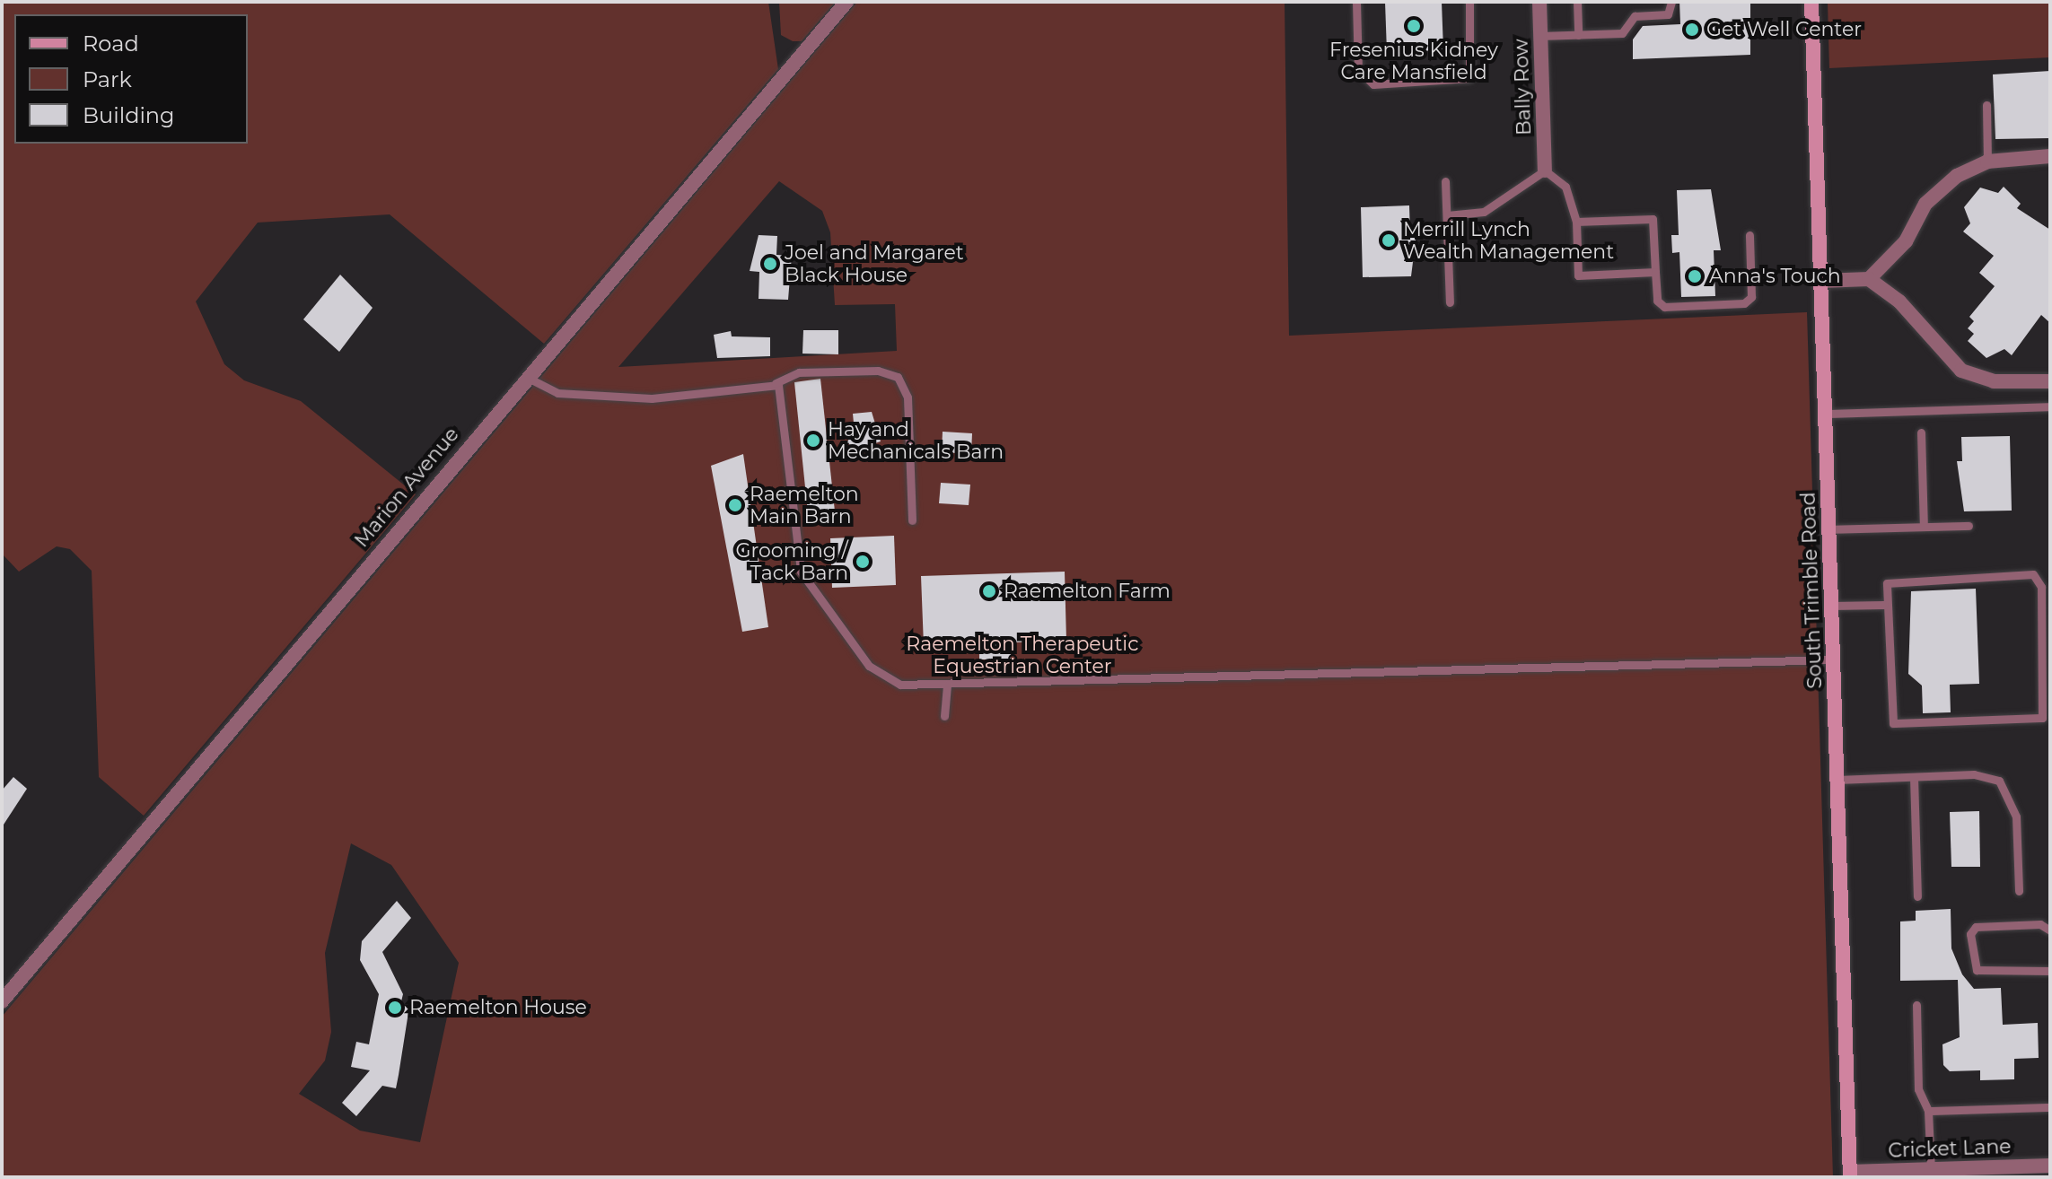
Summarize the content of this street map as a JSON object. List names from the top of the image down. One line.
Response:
{"streets":{"main road":["South Trimble Road"],"street":["Bally Row","Marion Avenue","Cricket Lane"]},"crossings":[["South Trimble Road","Cricket Lane"]],"parks":["Raemelton Therapeutic Equestrian Center"],"places":["Fresenius Kidney Care Mansfield","Get Well Center","Merrill Lynch Wealth Management","Joel and Margaret Black House","Anna's Touch","Hay and Mechanicals Barn","Raemelton Main Barn","Grooming / Tack Barn","Raemelton Farm","Raemelton House"],"legend":["Road","Park","Building"]}
